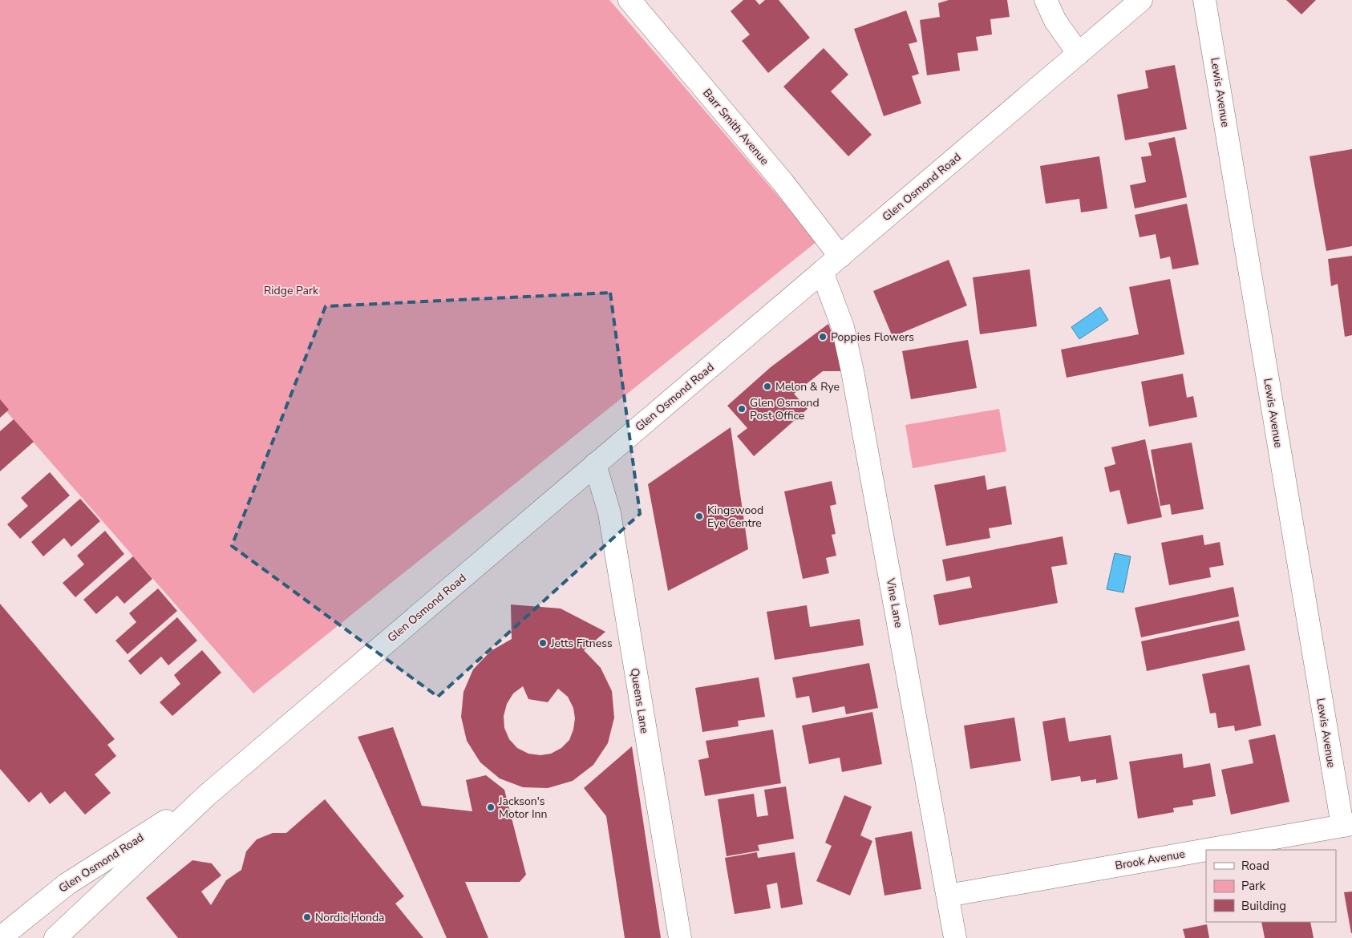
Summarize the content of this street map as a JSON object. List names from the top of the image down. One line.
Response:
{"streets":{"main road":["Lewis Avenue","Barr Smith Avenue","Glen Osmond Road","Vine Lane","Queens Lane","Brook Avenue"]},"crossings":[["Lewis Avenue","Brook Avenue"],["Barr Smith Avenue","Glen Osmond Road"],["Glen Osmond Road","Vine Lane"],["Glen Osmond Road","Queens Lane"],["Vine Lane","Brook Avenue"]],"parks":["Ridge Park"],"places":["Poppies Flowers","Melon & Rye","Glen Osmond Post Office","Kingswood Eye Centre","Jetts Fitness","Jackson's Motor Inn","Nordic Honda"],"legend":["Road","Park","Building"]}
